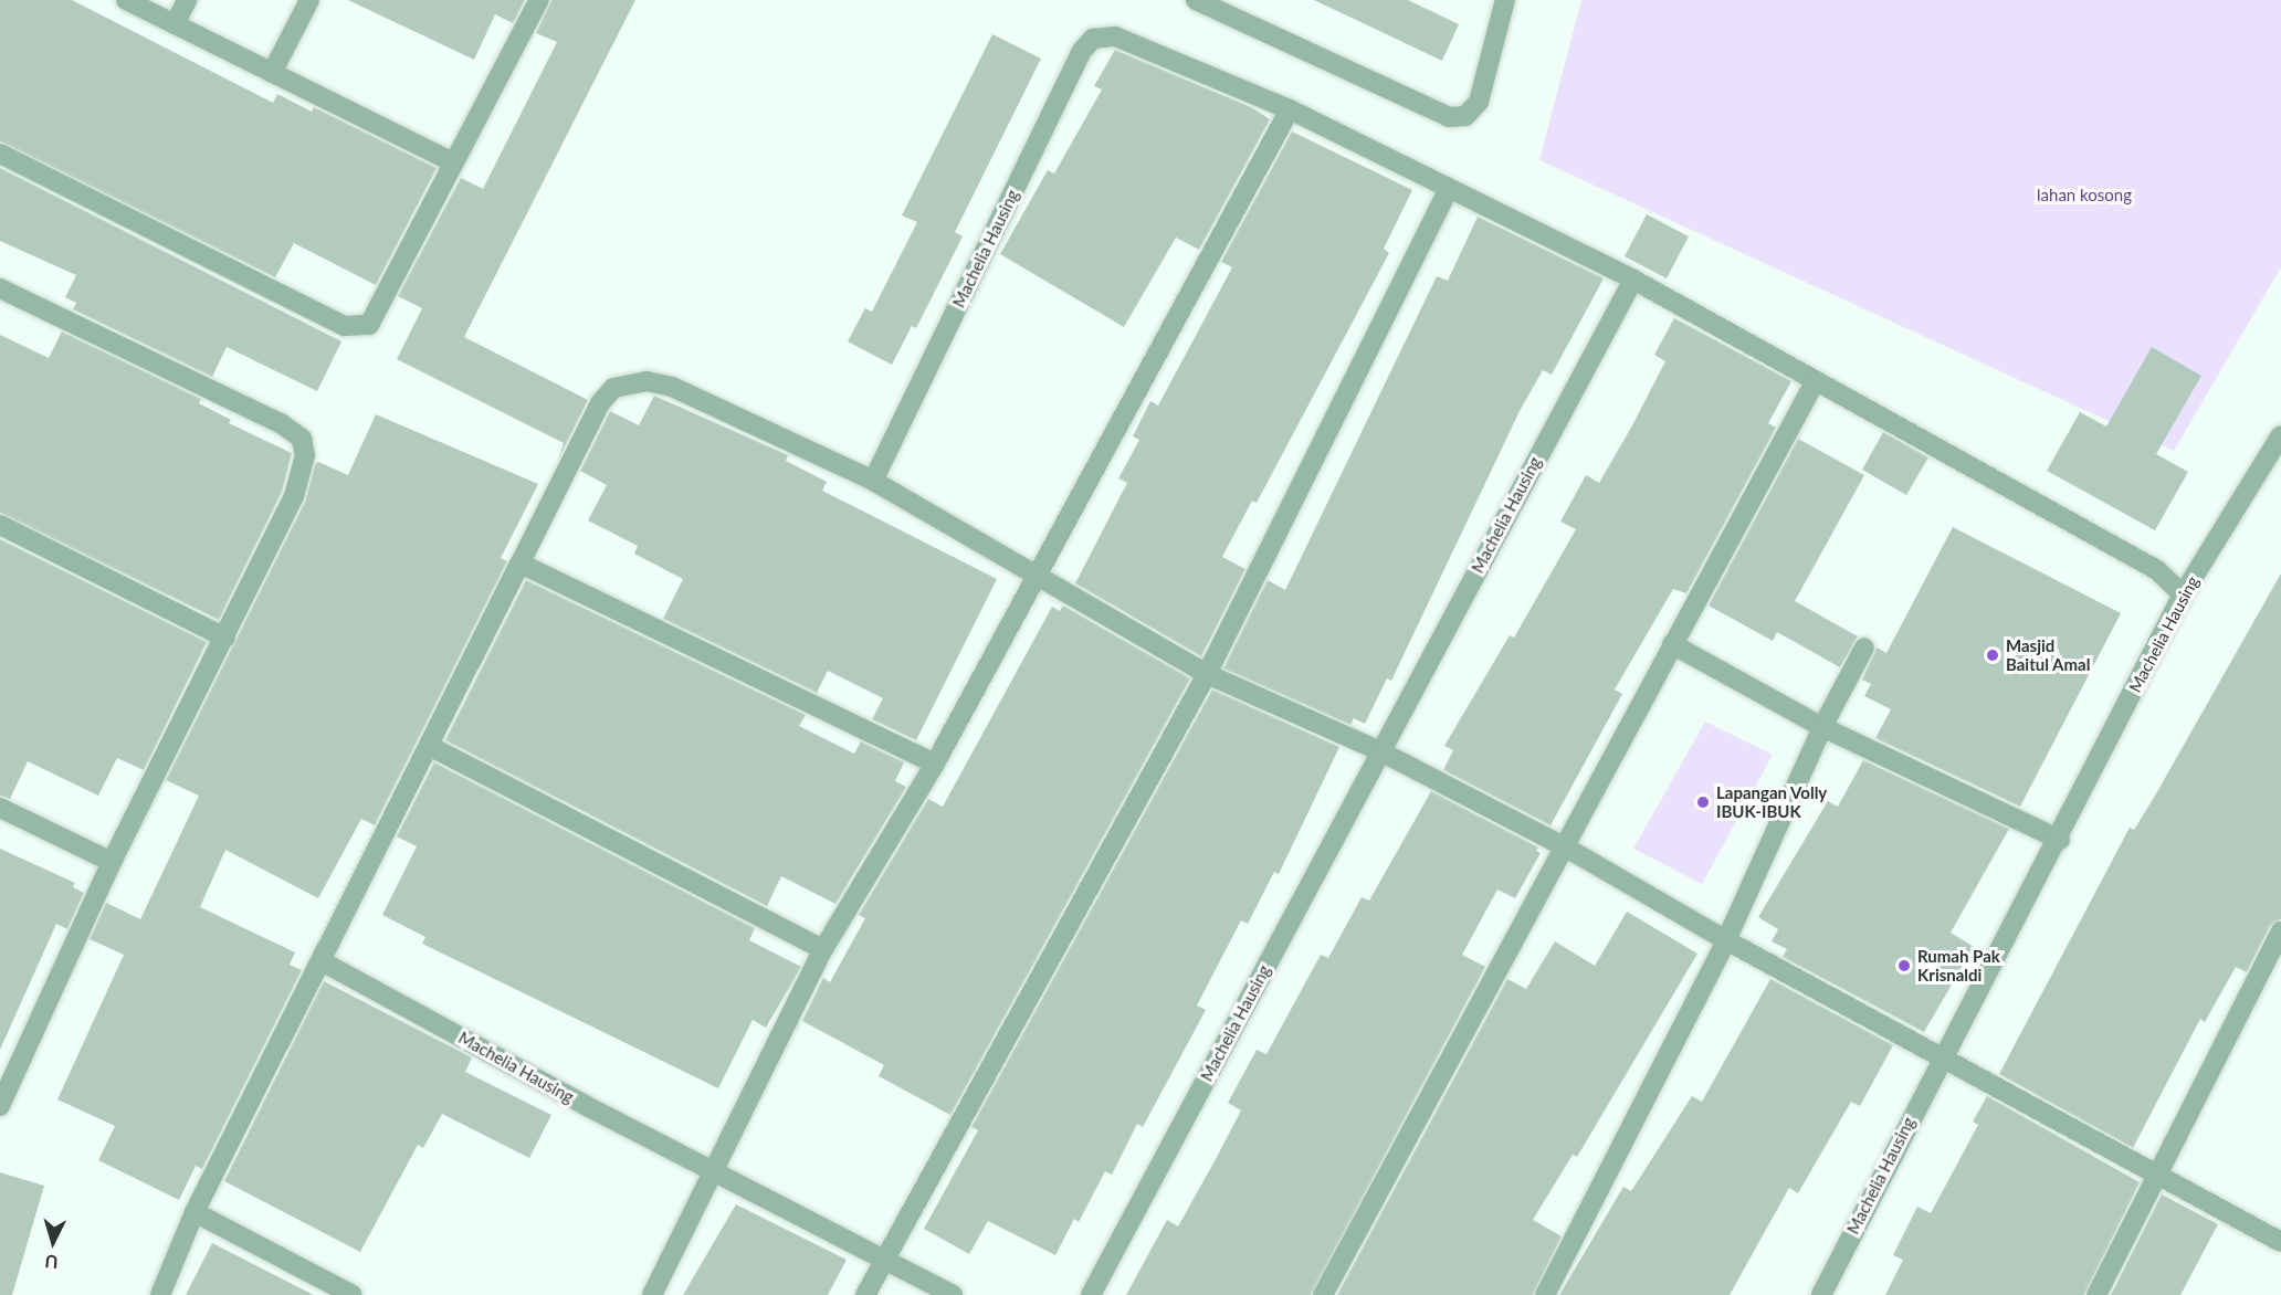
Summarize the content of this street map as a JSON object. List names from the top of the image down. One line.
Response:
{"streets":{"street":["Machelia Hausing"]},"parks":["lahan kosong"],"places":["Masjid Baitul Amal","Lapangan Volly IBUK-IBUK","Rumah Pak Krisnaldi"],"north":"bottom"}
